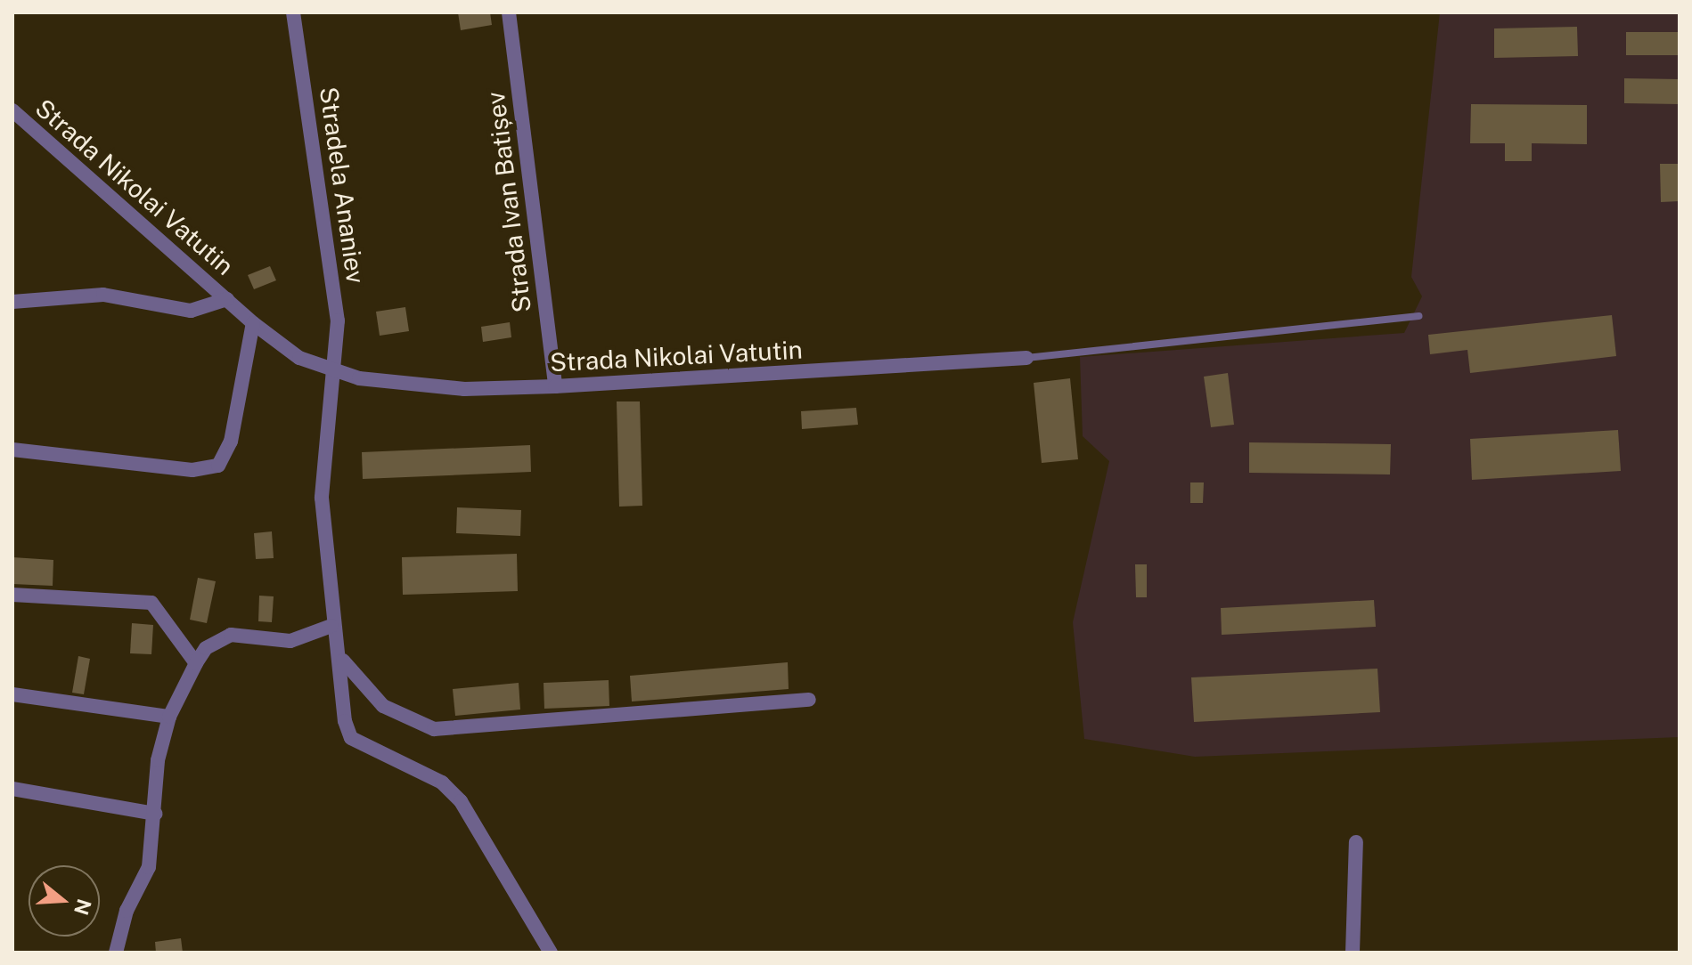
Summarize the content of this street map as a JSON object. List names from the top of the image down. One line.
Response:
{"streets":{"street":["Stradela Ananiev","Strada Nikolai Vatutin","Strada Ivan Batișev"]},"crossings":[["Stradela Ananiev","Strada Nikolai Vatutin"],["Strada Nikolai Vatutin","Strada Ivan Batișev"]],"north":"right"}
